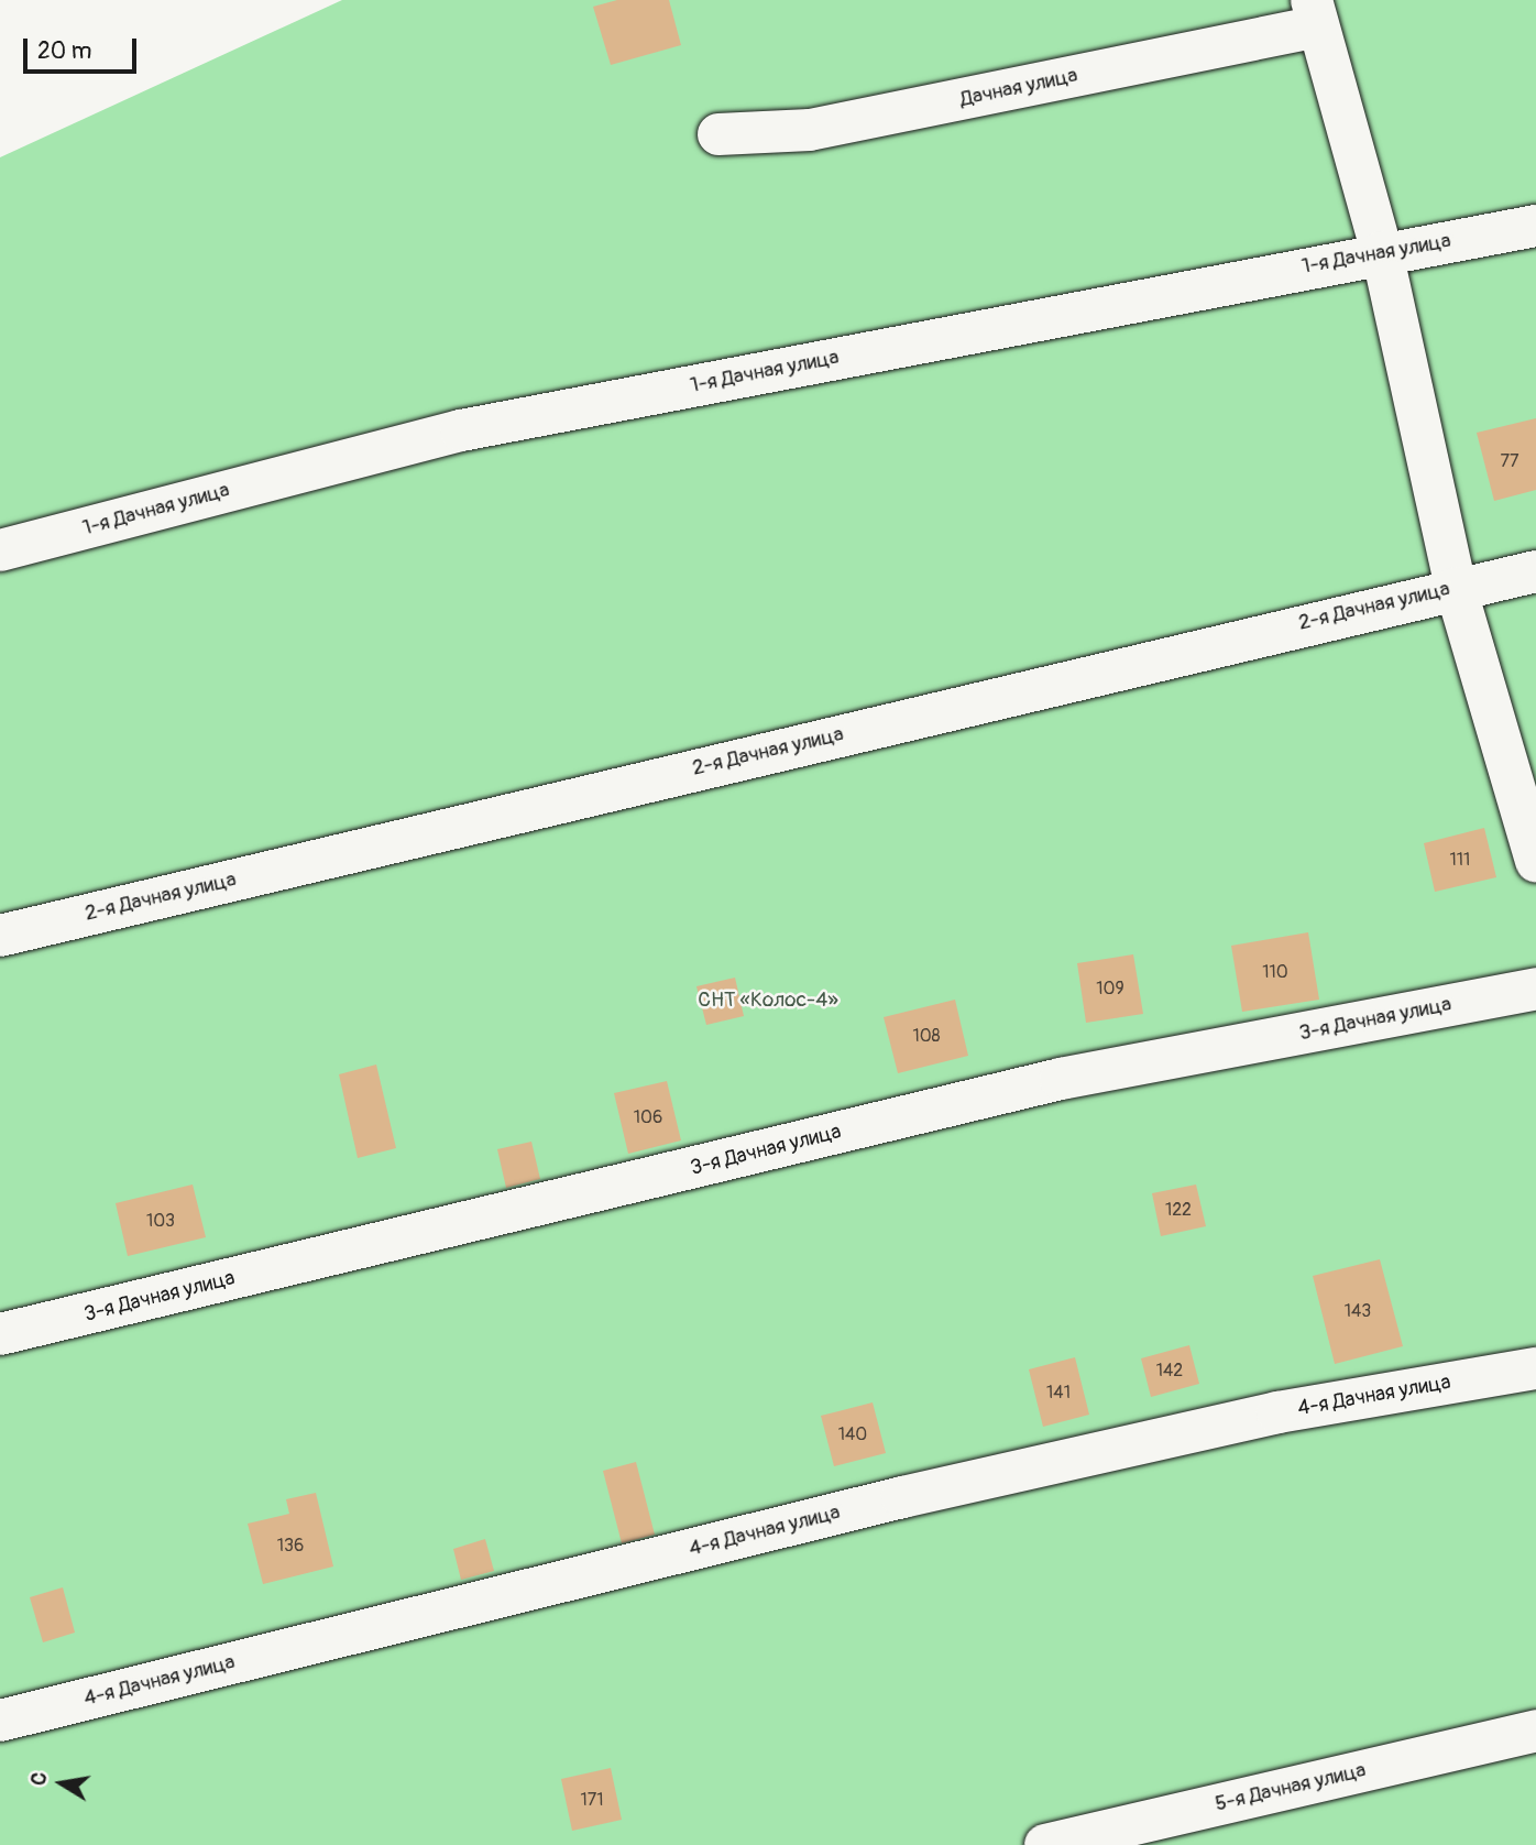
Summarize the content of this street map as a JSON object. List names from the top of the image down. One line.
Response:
{"streets":{"street":["Дачная улица","1-я Дачная улица","2-я Дачная улица","3-я Дачная улица","4-я Дачная улица","5-я Дачная улица"]},"parks":["СНТ «Колос-4»"],"house_numbers":["77","111","110","109","108","106","122","103","143","142","141","140","136","171"],"scale_bar":"20 m","north":"left"}
